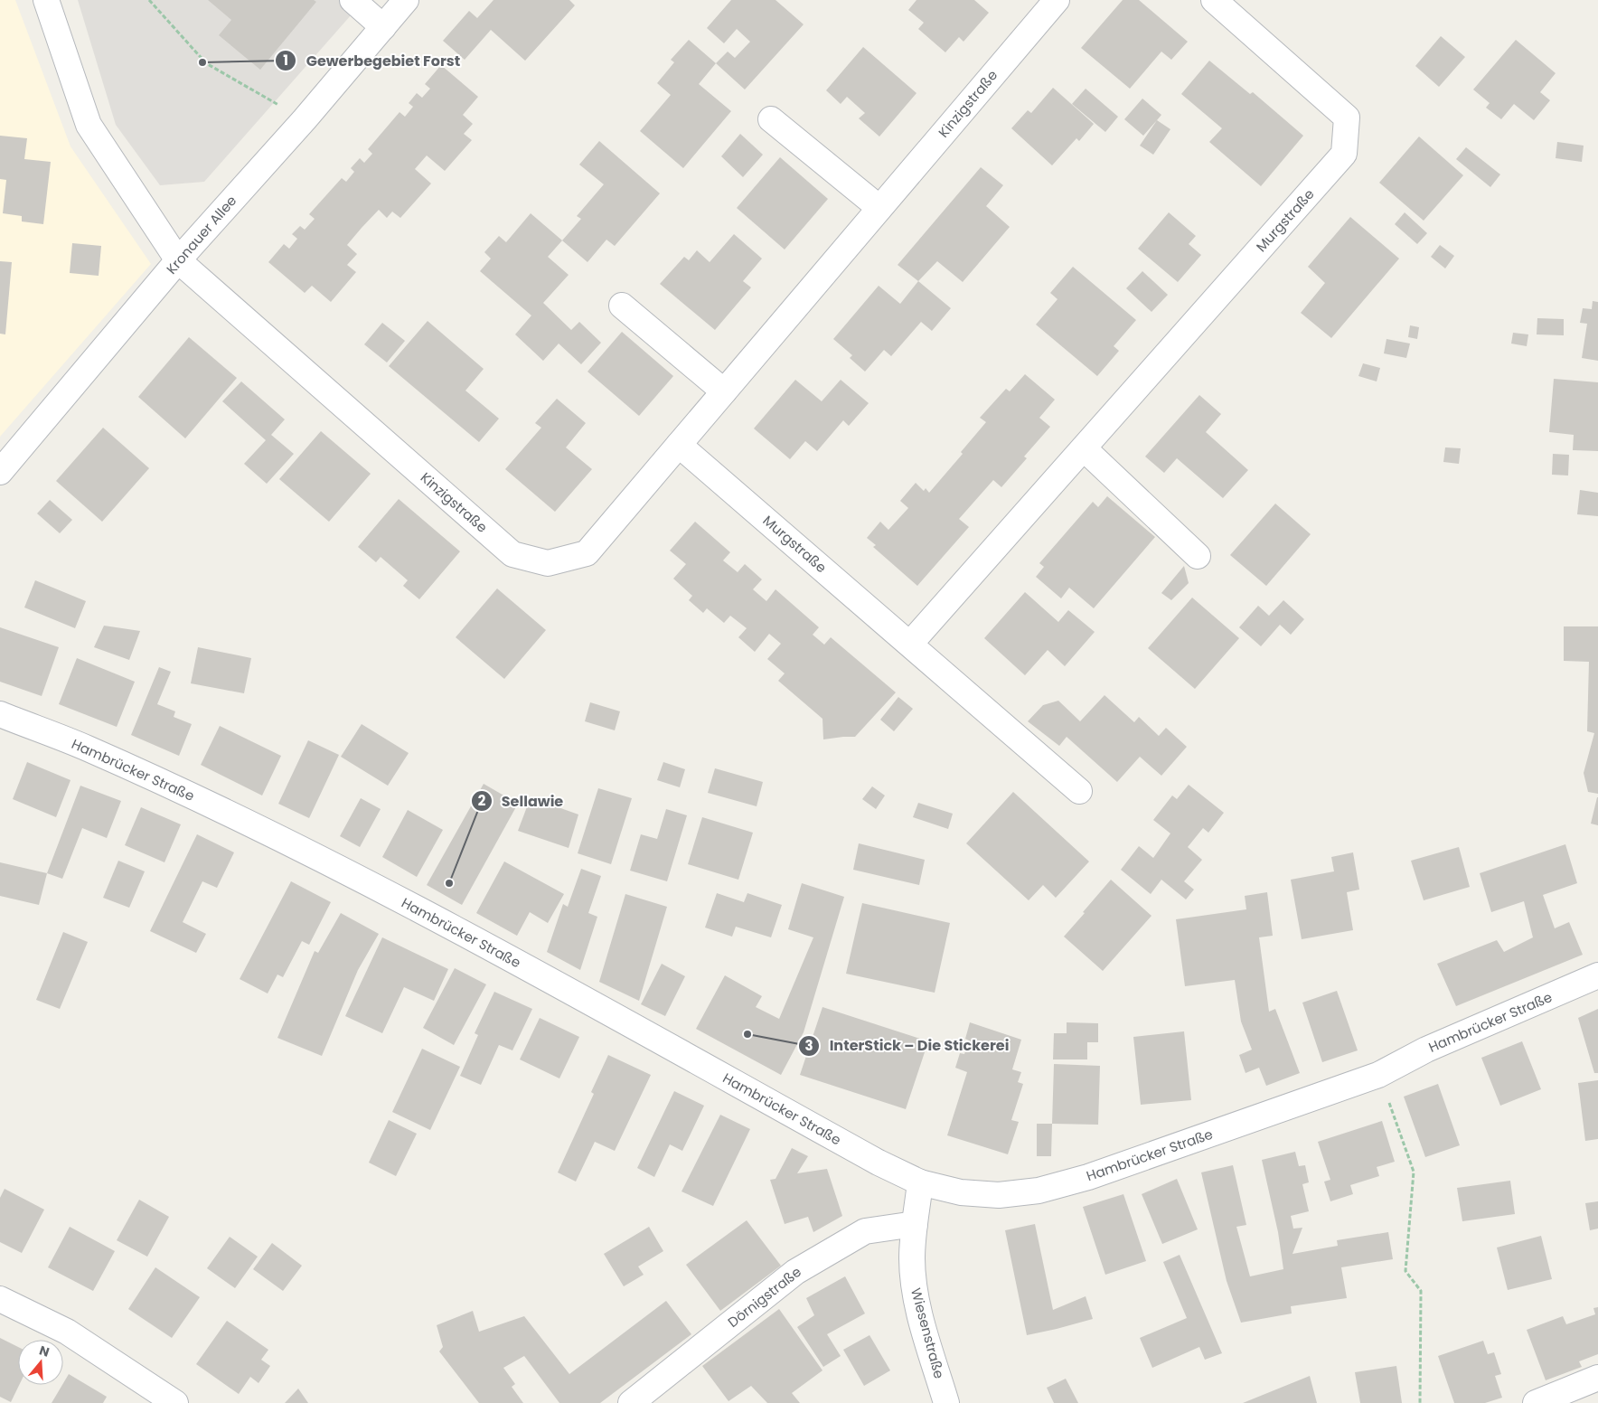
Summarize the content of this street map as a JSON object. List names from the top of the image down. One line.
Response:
{"streets":{"street":["Kinzigstraße","Murgstraße","Kronauer Allee","Hambrücker Straße","Dörnigstraße","Wiesenstraße"]},"crossings":[["Kinzigstraße","Murgstraße"],["Kinzigstraße","Kronauer Allee"],["Hambrücker Straße","Wiesenstraße"],["Dörnigstraße","Wiesenstraße"]],"places":["Gewerbegebiet Forst","Sellawie","InterStick – Die Stickerei"],"north":"top"}
